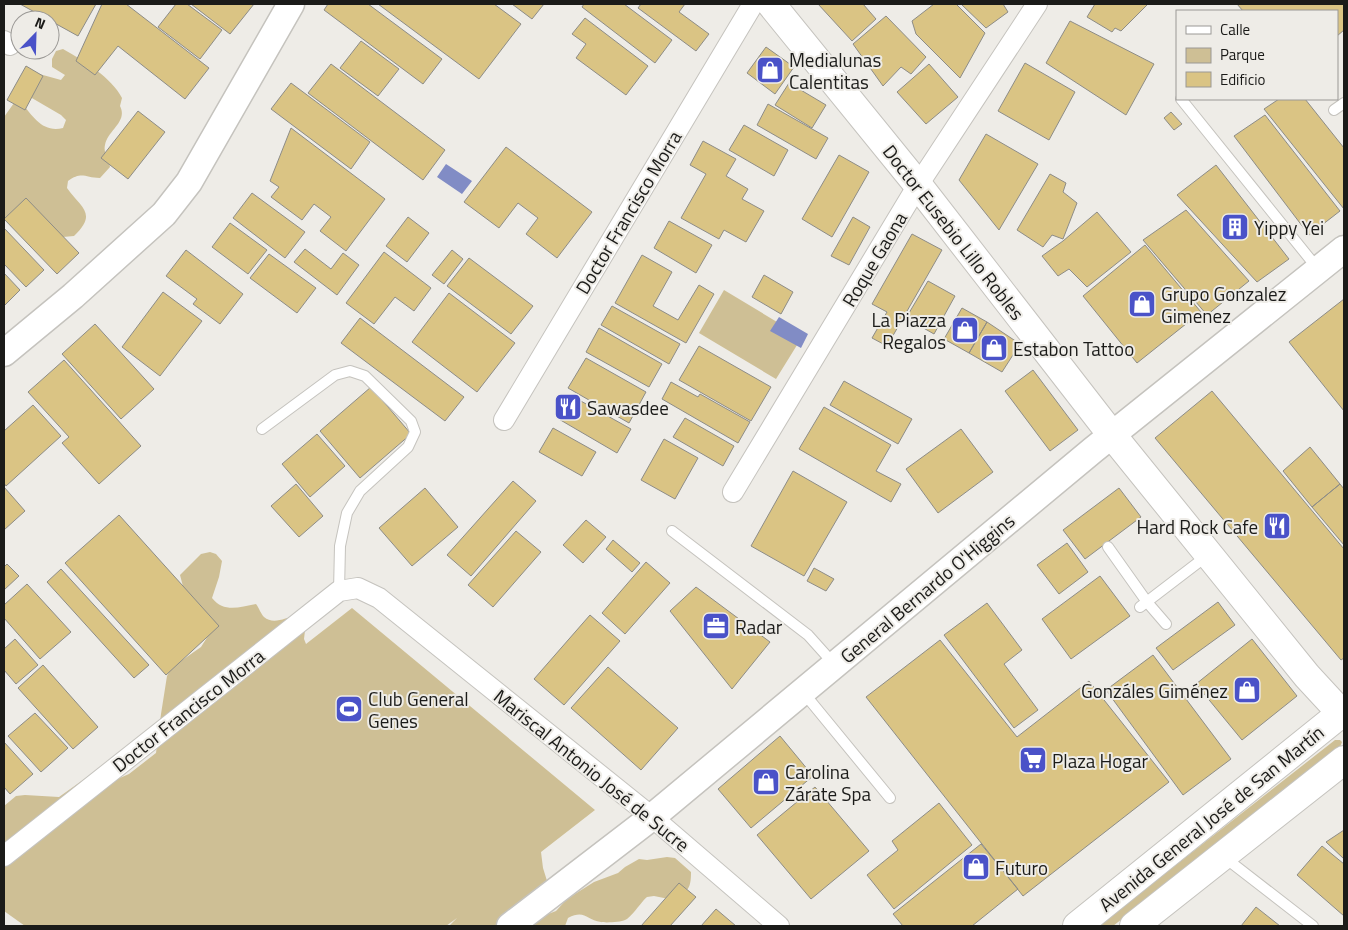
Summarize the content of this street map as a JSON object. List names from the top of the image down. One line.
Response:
{"streets":{"main road":["Doctor Eusebio Lillo Robles","Avenida General José de San Martín"],"street":["Doctor Francisco Morra","Roque Gaona","General Bernardo O'Higgins","Mariscal Antonio José de Sucre"]},"crossings":[["Doctor Francisco Morra","Mariscal Antonio José de Sucre"],["Doctor Eusebio Lillo Robles","Roque Gaona"],["Doctor Eusebio Lillo Robles","General Bernardo O'Higgins"],["Doctor Eusebio Lillo Robles","Avenida General José de San Martín"],["General Bernardo O'Higgins","Mariscal Antonio José de Sucre"]],"places":{"shop":["Medialunas Calentitas","Grupo Gonzalez Gimenez","La Piazza Regalos","Estabon Tattoo","Gonzáles Giménez","Carolina Zárate Spa","Futuro"],"building":["Yippy Yei"],"restaurant":["Sawasdee","Hard Rock Cafe"],"office":["Radar"],"sports":["Club General Genes"],"supermarket":["Plaza Hogar"]},"legend":["Calle","Parque","Edificio"],"north":"top right"}
